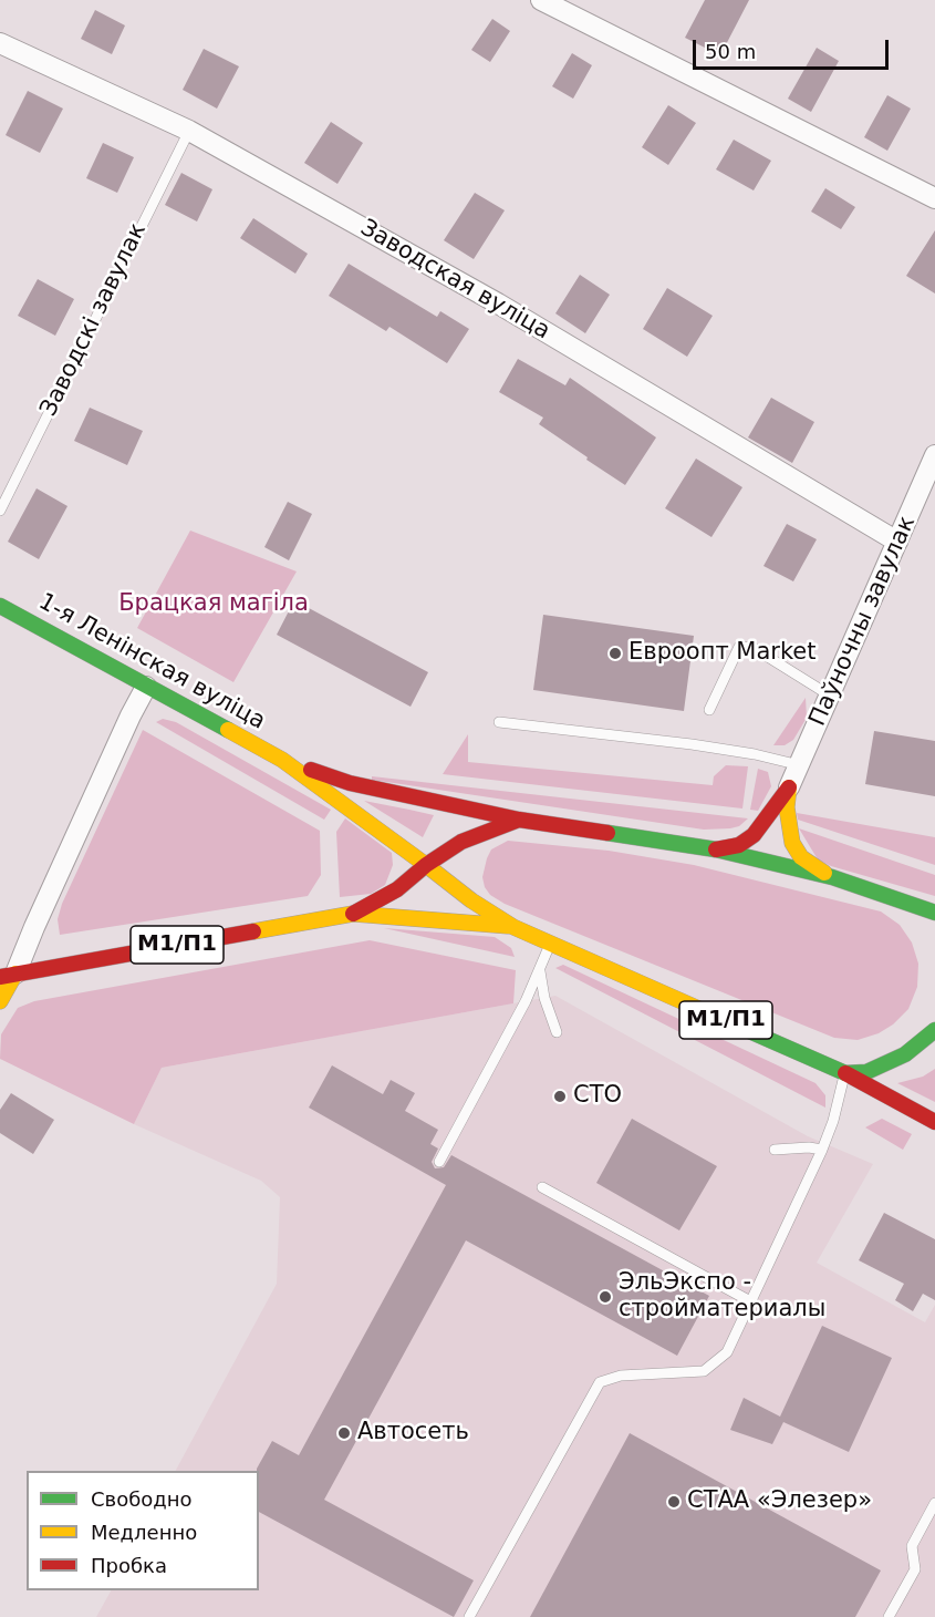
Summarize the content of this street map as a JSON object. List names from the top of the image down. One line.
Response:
{"streets":{"main road":["1-я Ленінская вуліца","М1/П1"],"street":["Заводская вуліца","Паўночны завулак"],"lane":["Заводскі завулак"]},"crossings":[["Заводская вуліца","Заводскі завулак"],["Заводская вуліца","Паўночны завулак"]],"parks":["Брацкая магіла"],"places":["Евроопт Market","СТО","ЭльЭкспо - стройматериалы","Автосеть","СТАА «Элезер»"],"legend":["Свободно","Медленно","Пробка"],"scale_bar":"50 m"}
